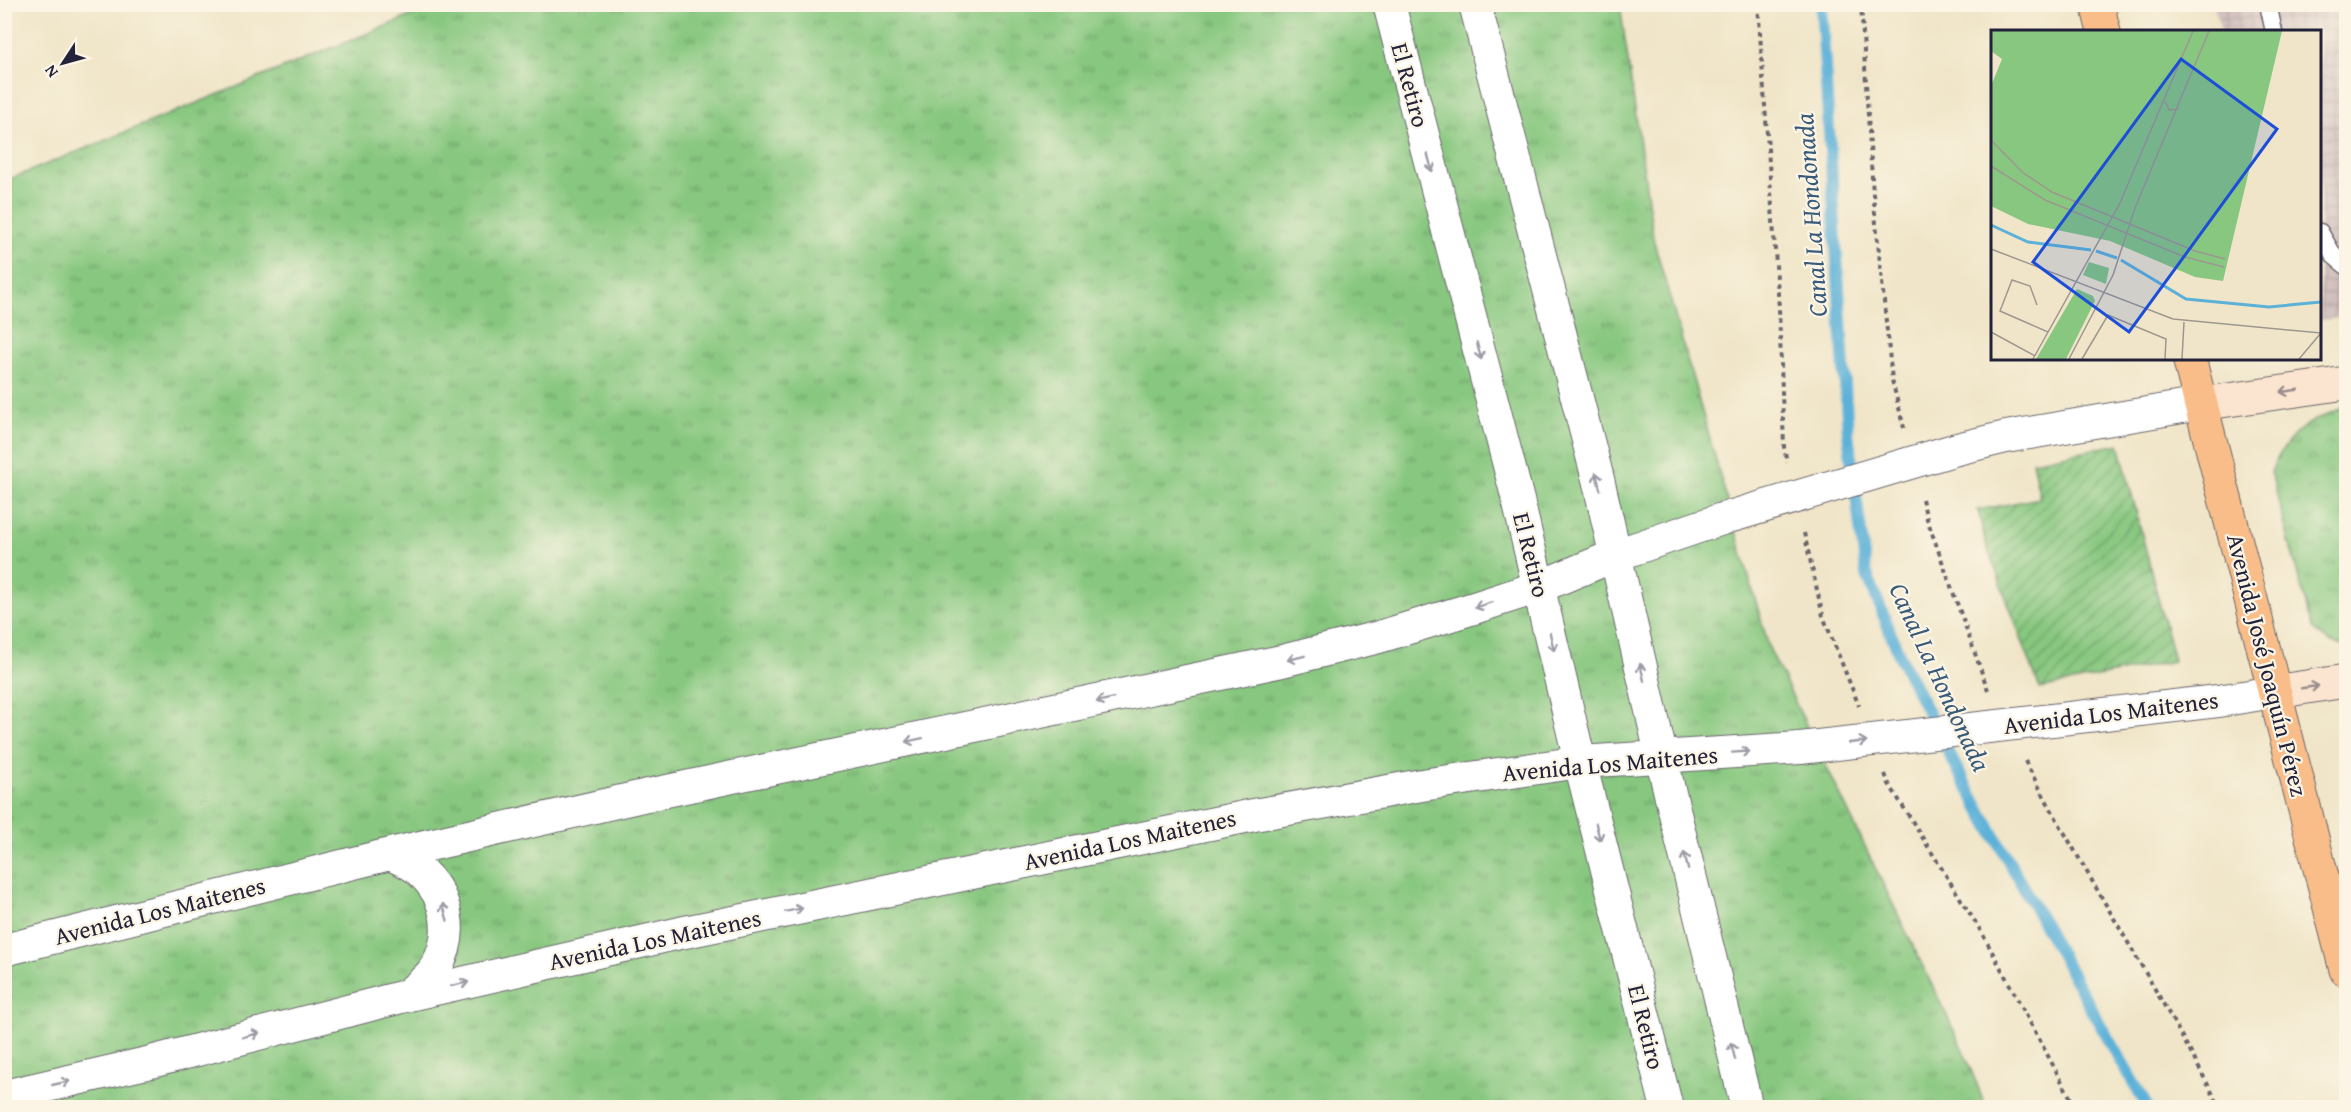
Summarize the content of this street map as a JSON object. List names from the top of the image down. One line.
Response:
{"streets":{"main road":["Avenida José Joaquín Pérez"],"street":["El Retiro","Avenida Los Maitenes"]},"crossings":[["El Retiro","Avenida Los Maitenes"],["Avenida José Joaquín Pérez","Avenida Los Maitenes"]],"water":["Canal La Hondonada"],"north":"bottom left"}
